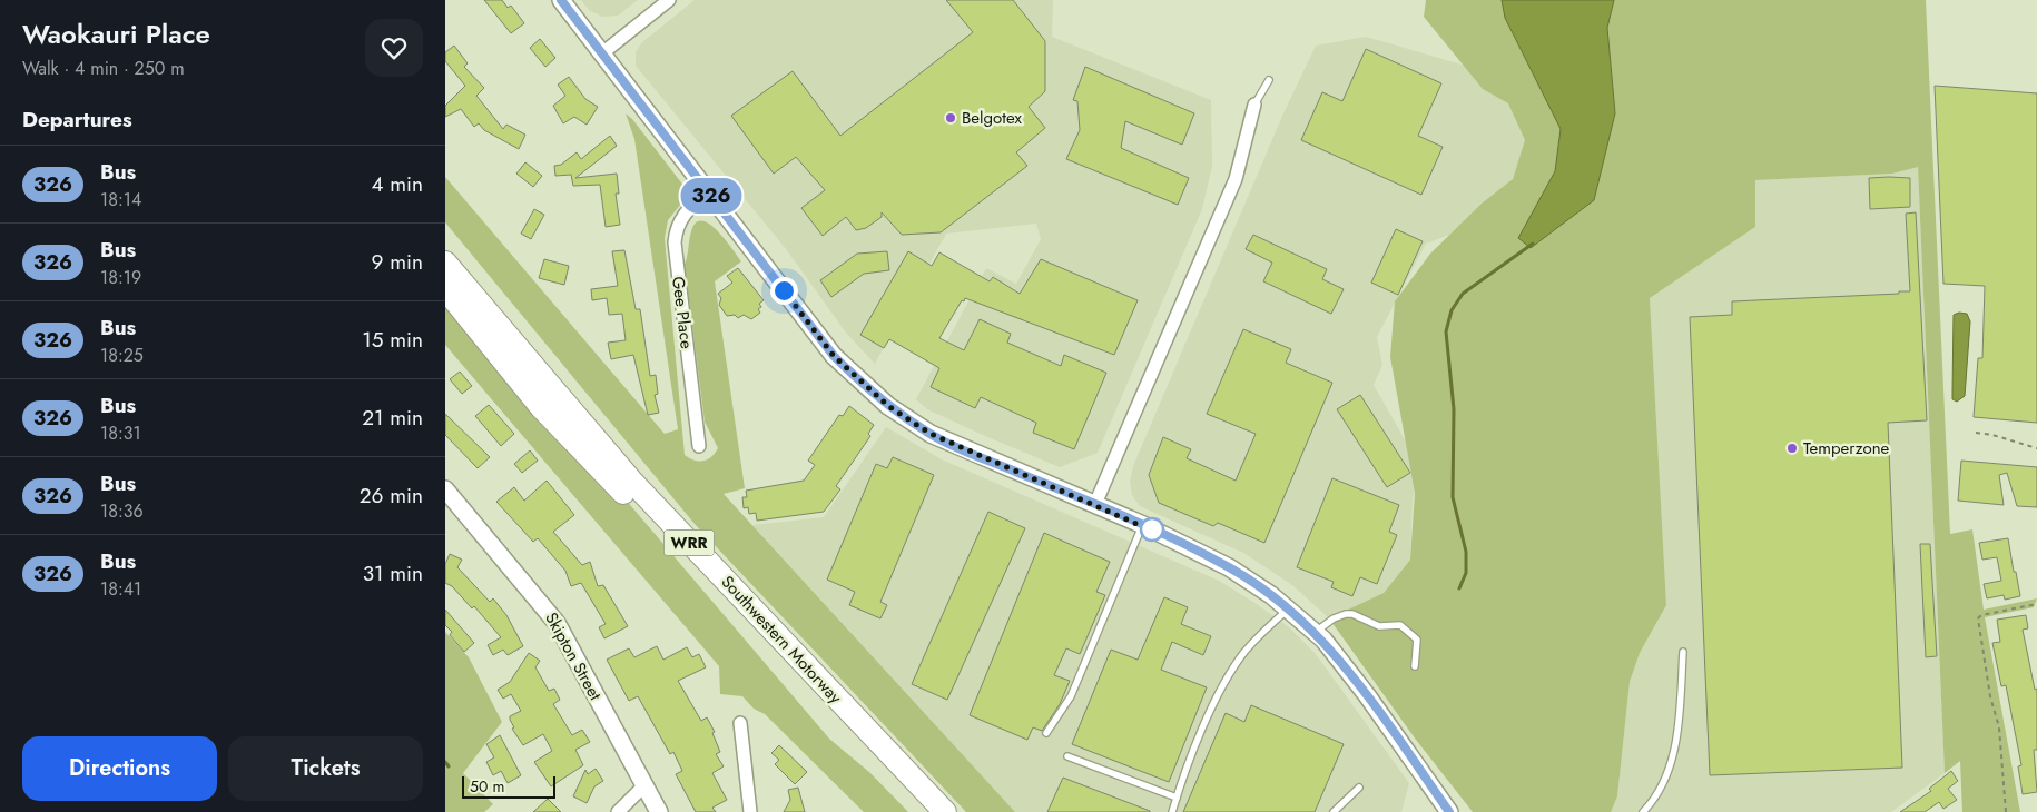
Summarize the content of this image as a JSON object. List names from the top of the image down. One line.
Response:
{"streets":{"highway":["WRR","Southwestern Motorway"],"main road":["Skipton Street"],"street":["Gee Place"]},"places":["Belgotex","Temperzone"],"lines":["bus line 326"],"scale_bar":"50 m","page":{"heading":[["Waokauri Place","Walk · 4 min · 250 m"],"Departures"],"on_map":"326","list":[{"mark":"326","name":"Bus","note":"18:14","value":"4 min"},{"mark":"326","name":"Bus","note":"18:19","value":"9 min"},{"mark":"326","name":"Bus","note":"18:25","value":"15 min"},{"mark":"326","name":"Bus","note":"18:31","value":"21 min"},{"mark":"326","name":"Bus","note":"18:36","value":"26 min"},{"mark":"326","name":"Bus","note":"18:41","value":"31 min"}],"buttons":["Directions","Tickets"],"scale":"50 m"}}
